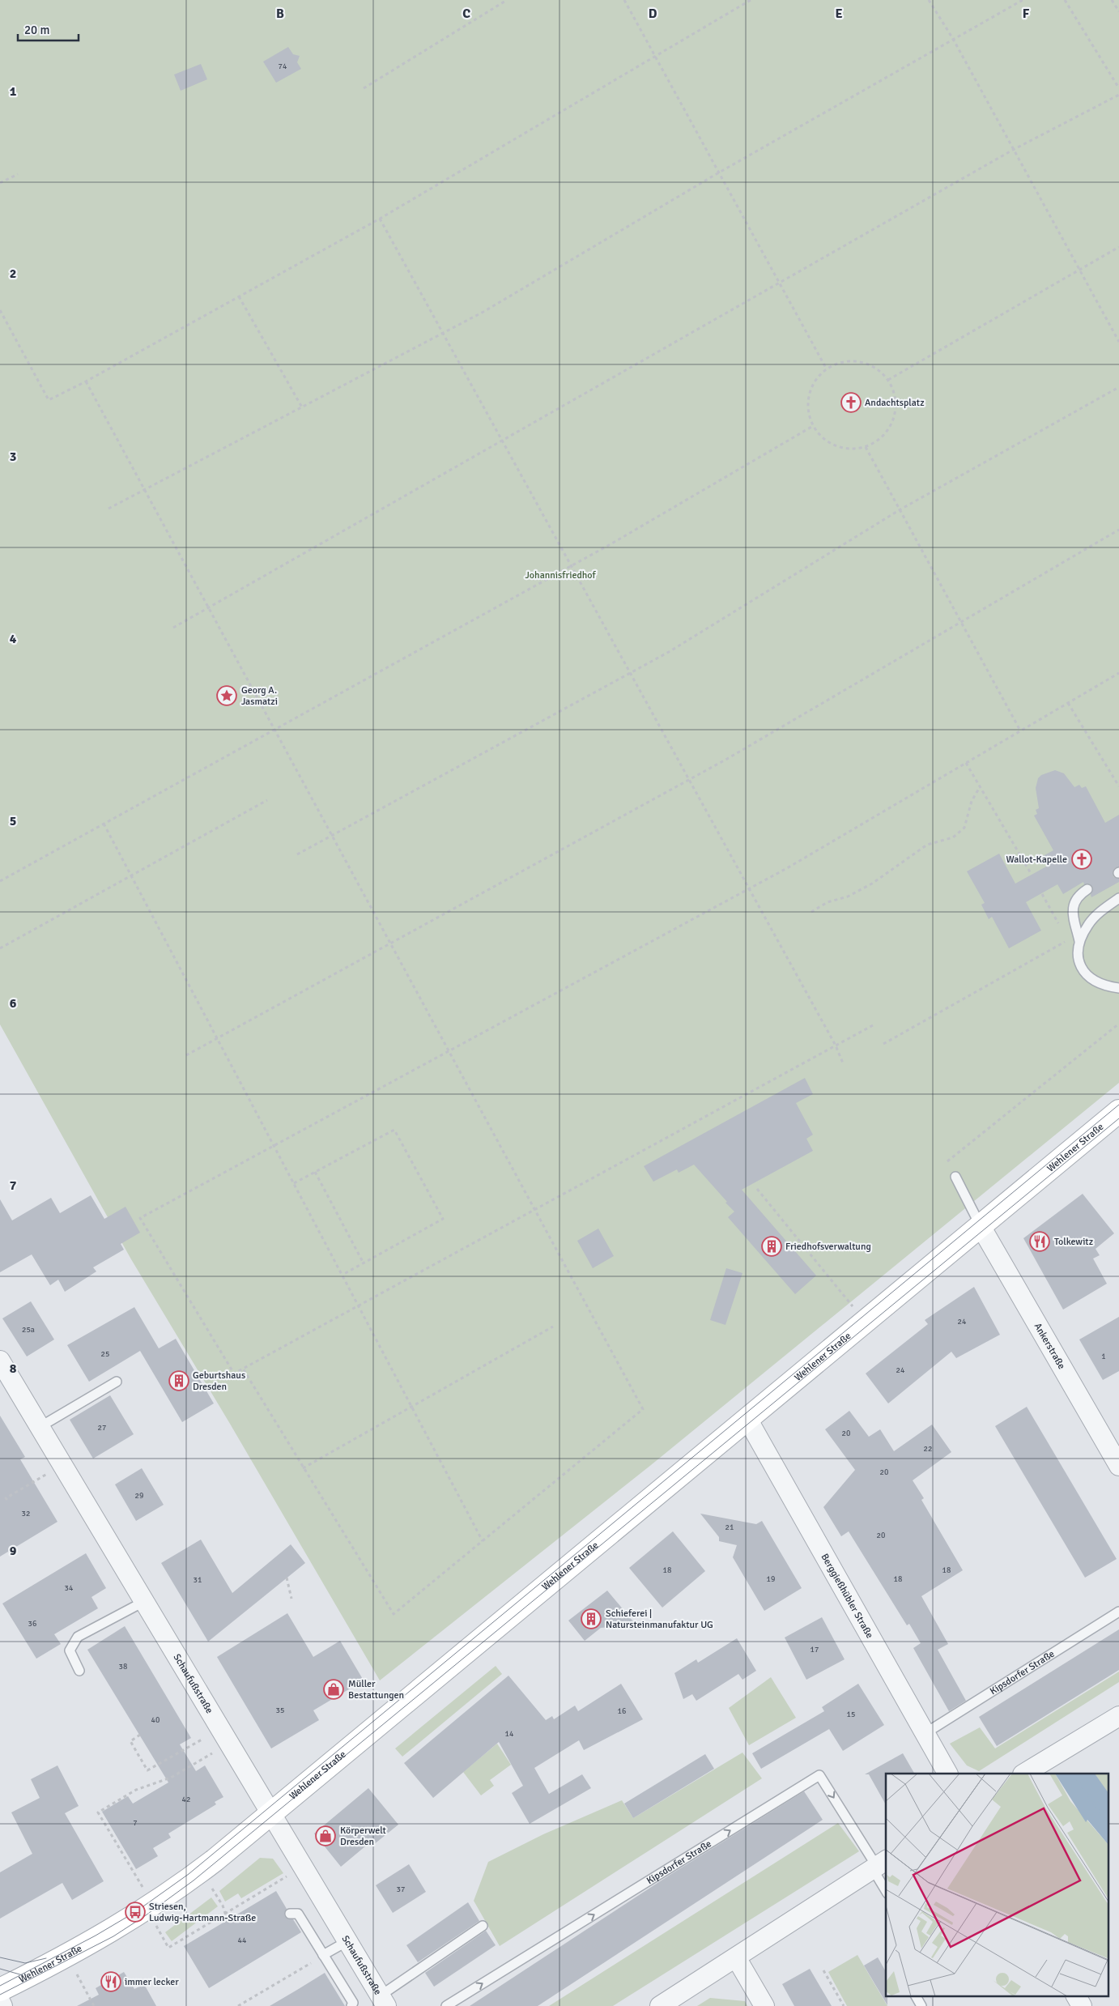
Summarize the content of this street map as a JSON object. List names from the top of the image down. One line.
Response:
{"streets":{"main road":["Wehlener Straße"],"street":["Ankerstraße","Berggießhübler Straße","Schaufußstraße"],"lane":["Kipsdorfer Straße"]},"crossings":[["Wehlener Straße","Ankerstraße"],["Wehlener Straße","Berggießhübler Straße"],["Wehlener Straße","Schaufußstraße"],["Berggießhübler Straße","Kipsdorfer Straße"]],"one_way":["Kipsdorfer Straße"],"parks":["Johannisfriedhof"],"places":{"church":["Andachtsplatz","Wallot-Kapelle"],"place":["Georg A. Jasmatzi"],"restaurant":["Tolkewitz","immer lecker"],"building":["Friedhofsverwaltung","Geburtshaus Dresden","Schieferei | Natursteinmanufaktur UG"],"shop":["Müller Bestattungen","Körperwelt Dresden"],"bus stop":["Striesen, Ludwig-Hartmann-Straße"]},"house_numbers":["74","24","25a","25","1","24","27","20","22","20","29","32","21","20","18","18","19","18","31","34","36","17","38","35","16","15","40","14","42","7","37","44"],"scale_bar":"20 m","grid":{"columns":["B","C","D","E","F"],"rows":["1","2","3","4","5","6","7","8","9"]}}
